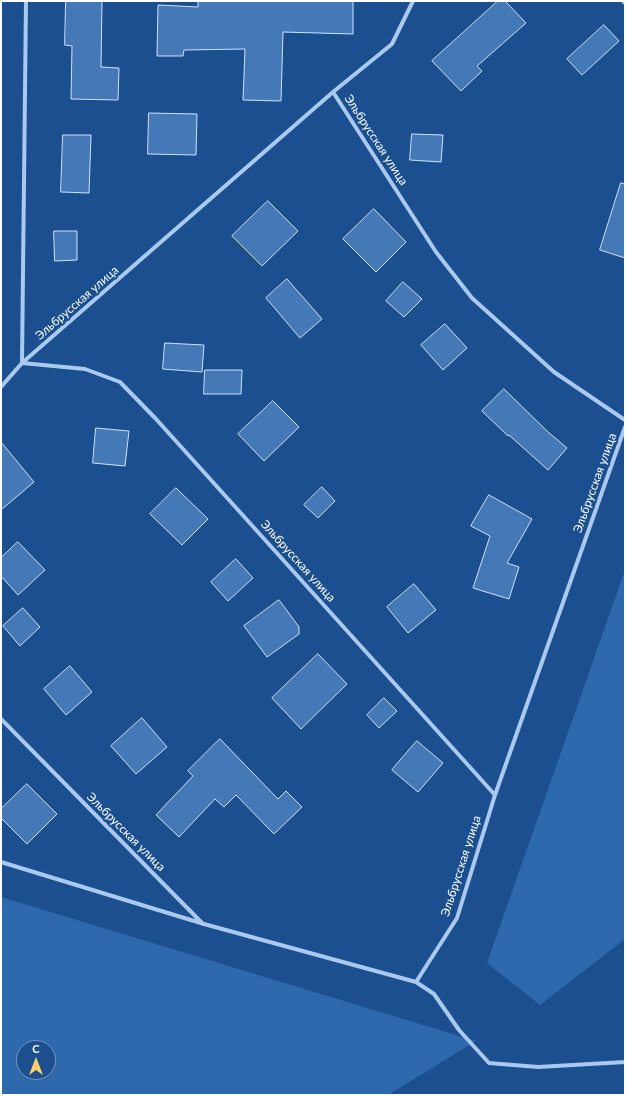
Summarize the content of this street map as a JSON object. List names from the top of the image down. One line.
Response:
{"streets":{"street":["Эльбрусская улица"]},"north":"top"}
